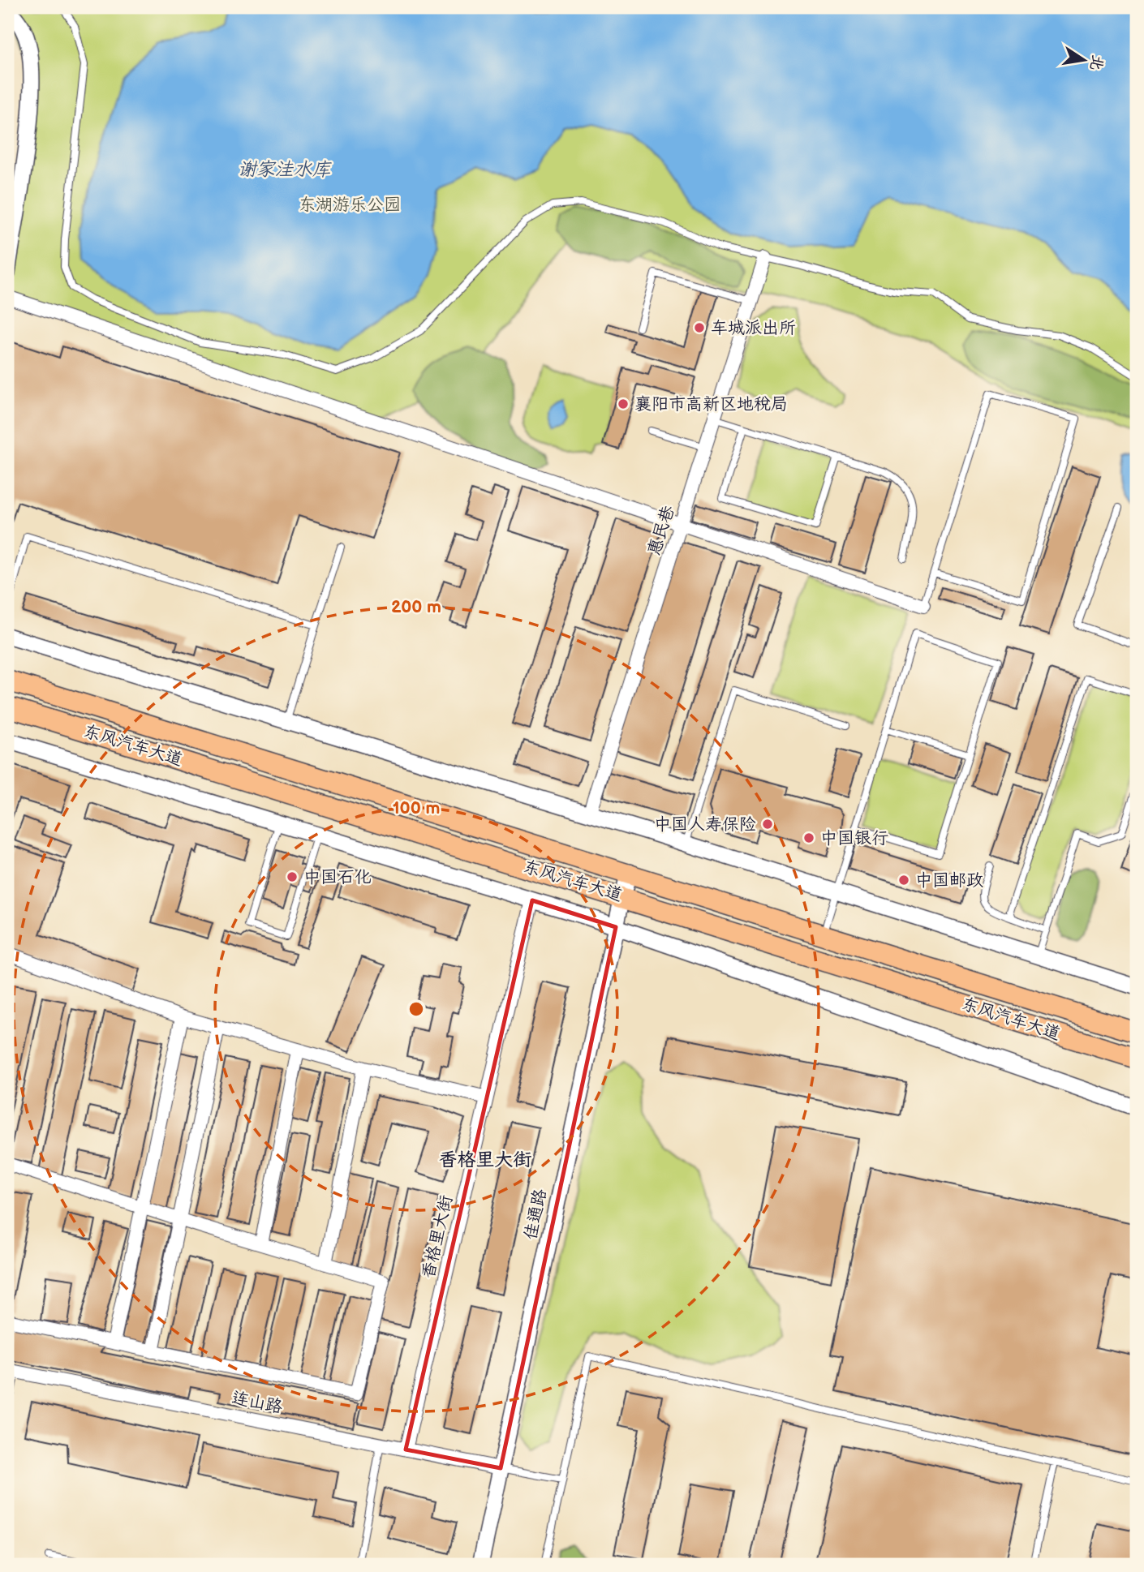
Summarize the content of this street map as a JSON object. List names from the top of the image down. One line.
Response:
{"streets":{"main road":["东风汽车大道"],"street":["惠民巷","佳通路","香格里大街","连山路"]},"crossings":[["东风汽车大道","佳通路"],["佳通路","连山路"],["香格里大街","连山路"]],"districts":["香格里大街"],"water":["谢家洼水库"],"parks":["东湖游乐公园"],"places":["车城派出所","襄阳市高新区地税局","中国人寿保险","中国银行","中国石化","中国邮政"],"north":"right","rings":["200 m","100 m"]}
